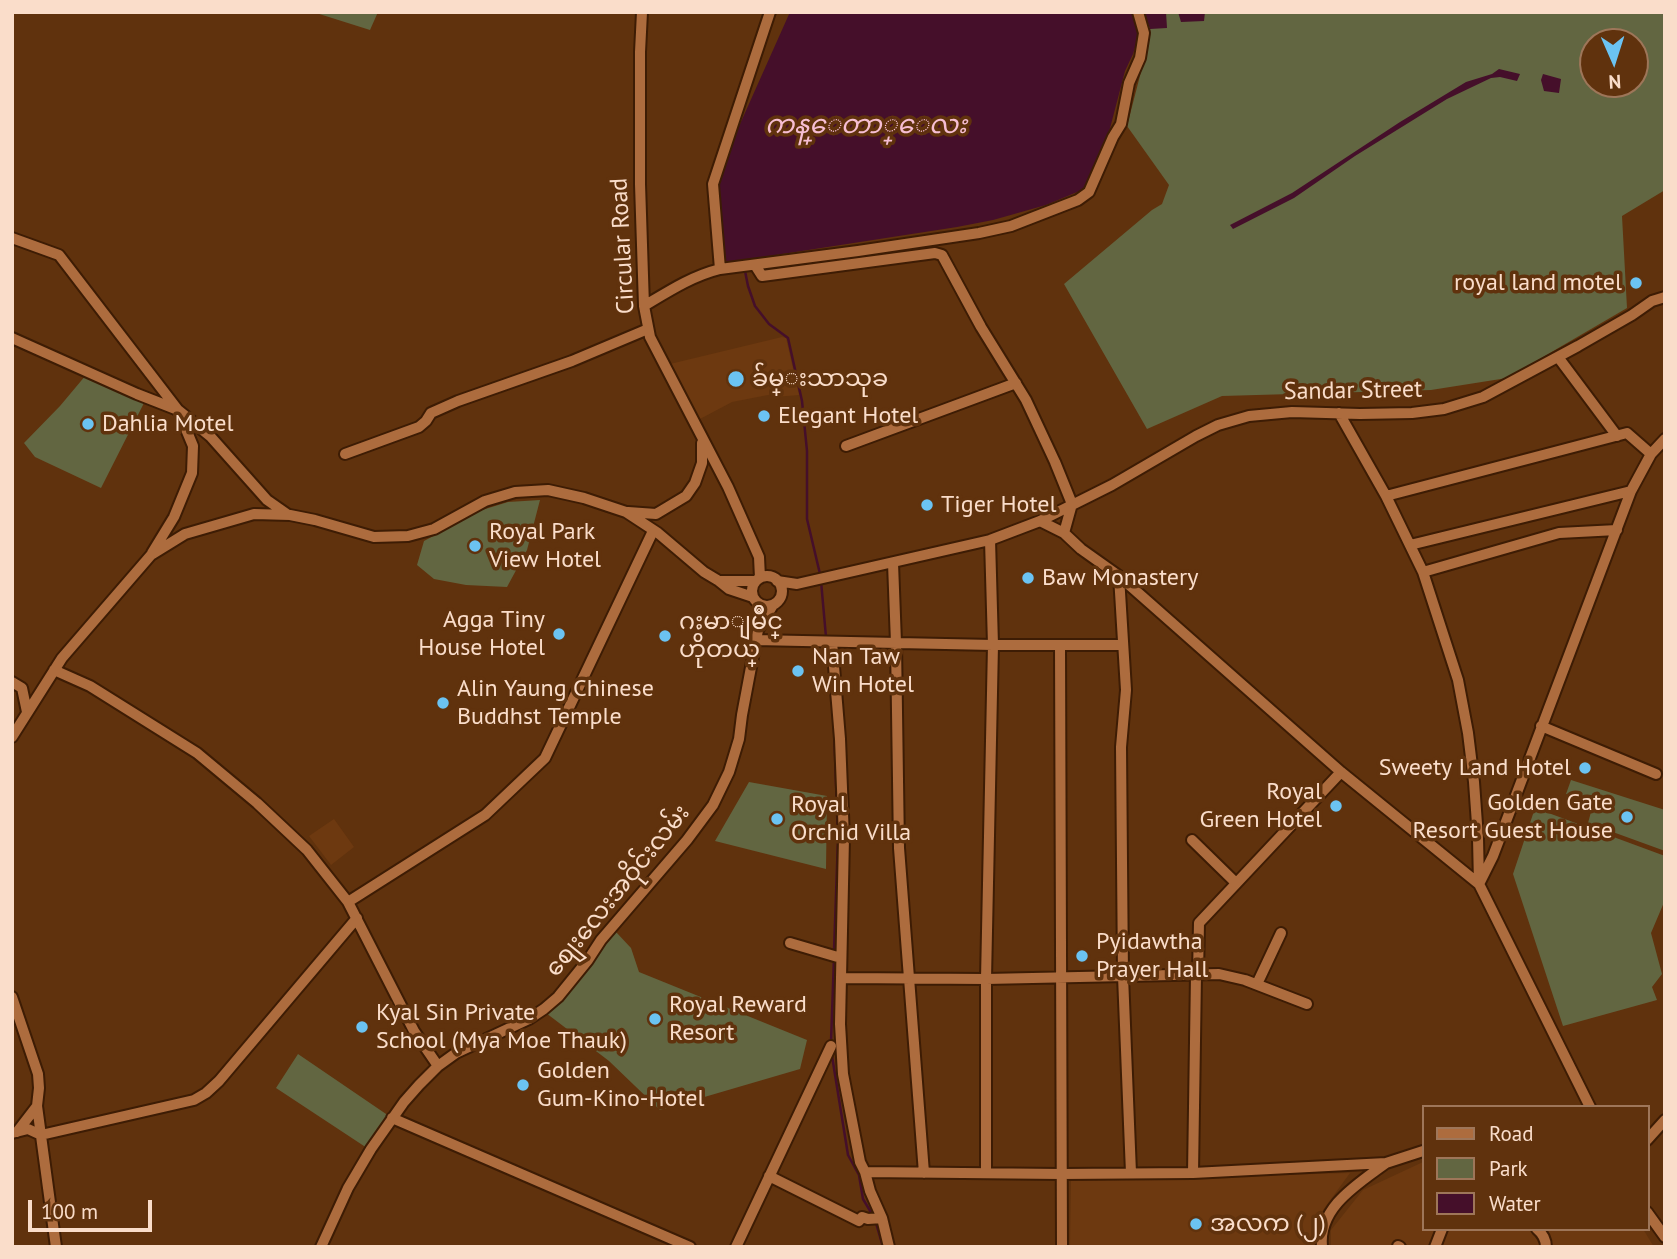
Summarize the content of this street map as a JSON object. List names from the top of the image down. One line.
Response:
{"streets":{"street":["Circular Road","Sandar Street","စျေးလေးအဝိုင်းလမ်း"]},"water":["ကန္ေတာ္ေလး"],"places":["royal land motel","ခ်မ္းသာသုခ","Elegant Hotel","Dahlia Motel","Tiger Hotel","Royal Park View Hotel","Baw Monastery","Agga Tiny House Hotel","ဂႏမာျမိဳင္ ဟိုတယ္","Nan Taw Win Hotel","Alin Yaung Chinese Buddhst Temple","Sweety Land Hotel","Royal Green Hotel","Golden Gate Resort Guest House","Royal Orchid Villa","Pyidawtha Prayer Hall","Royal Reward Resort","Kyal Sin Private School (Mya Moe Thauk)","Golden Gum-Kino-Hotel","အလက (၂)"],"legend":["Road","Park","Water"],"scale_bar":"100 m","north":"bottom"}
